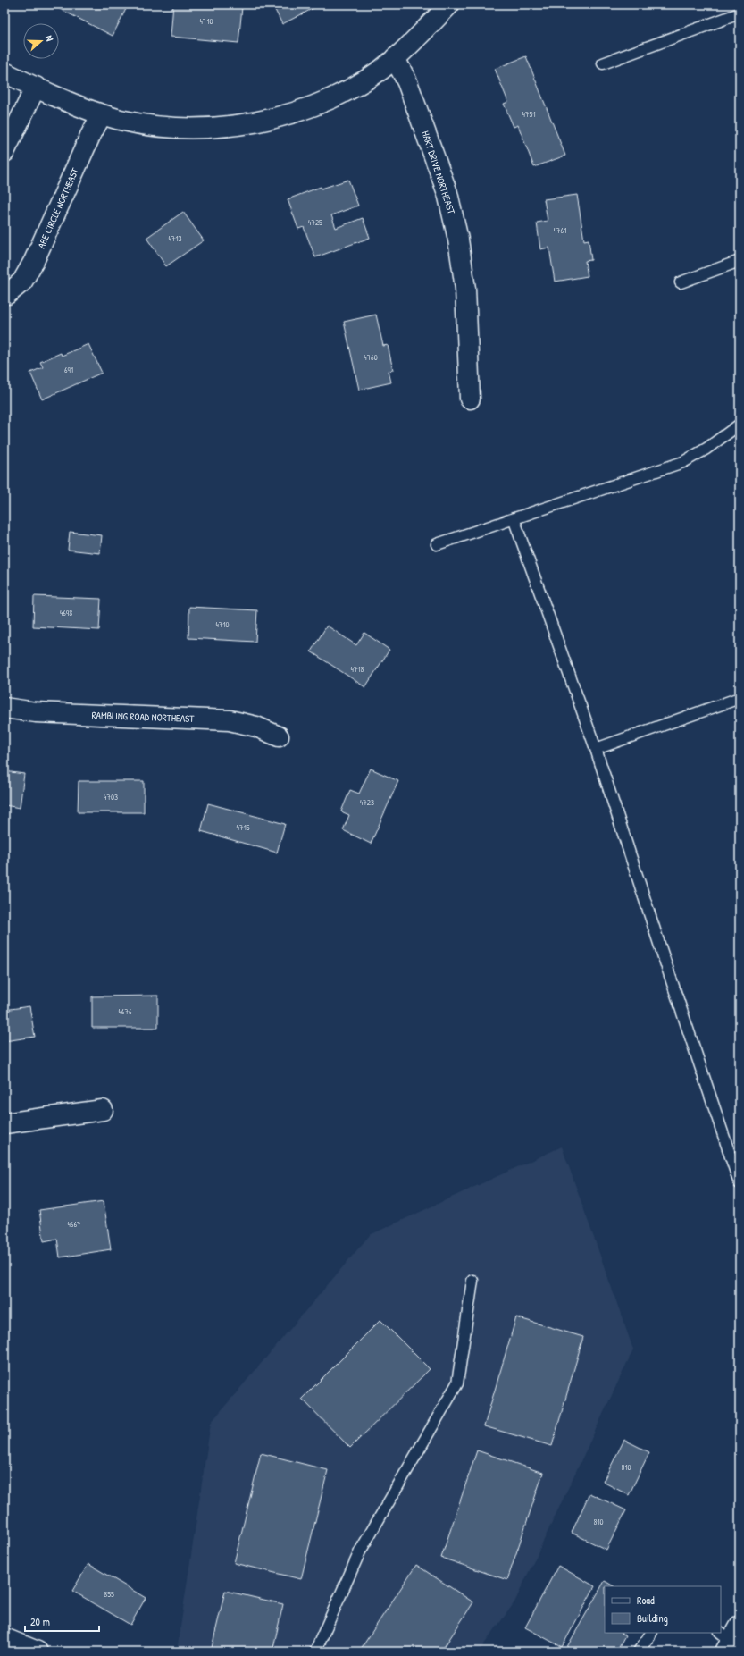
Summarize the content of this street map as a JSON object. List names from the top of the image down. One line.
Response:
{"streets":{"street":["HART DRIVE NORTHEAST","ABE CIRCLE NORTHEAST","RAMBLING ROAD NORTHEAST"]},"house_numbers":["4710","4751","4725","4761","4713","4760","691","4698","4710","4718","4703","4723","4715","4676","4667","810","810","855"],"legend":["Road","Building"],"scale_bar":"20 m","north":"right"}
